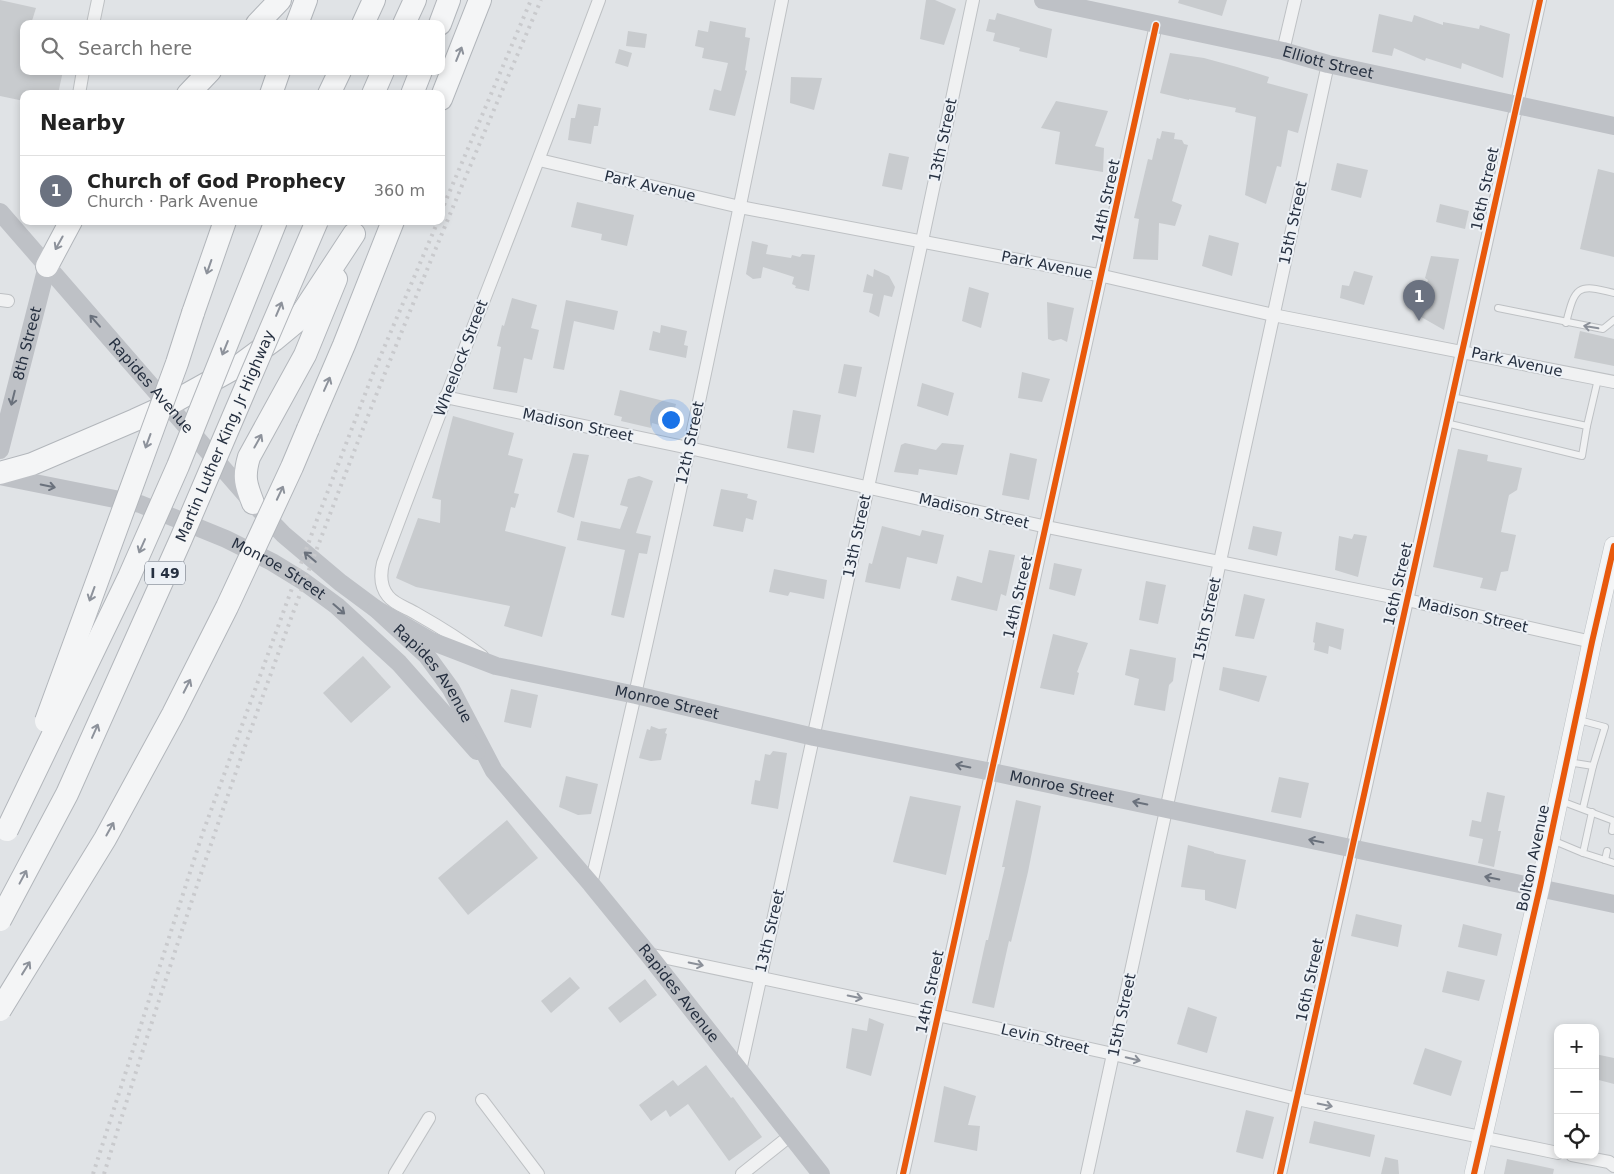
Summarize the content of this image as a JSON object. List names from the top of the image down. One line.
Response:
{"streets":{"highway":["Martin Luther King, Jr Highway","I 49"],"main road":["Elliott Street","8th Street","Rapides Avenue","Monroe Street","Bolton Avenue"],"street":["13th Street","Park Avenue","16th Street","14th Street","15th Street","Wheelock Street","Madison Street","12th Street","Levin Street"]},"crossings":[["Elliott Street","16th Street"],["Elliott Street","14th Street"],["Elliott Street","15th Street"],["13th Street","Park Avenue"],["13th Street","Rapides Avenue"],["13th Street","Madison Street"],["13th Street","Monroe Street"],["13th Street","Levin Street"],["Park Avenue","16th Street"],["Park Avenue","14th Street"],["Park Avenue","15th Street"],["Park Avenue","Wheelock Street"],["Park Avenue","12th Street"],["16th Street","Madison Street"],["16th Street","Monroe Street"],["16th Street","Levin Street"],["14th Street","Madison Street"],["14th Street","Monroe Street"],["14th Street","Levin Street"],["15th Street","Madison Street"],["15th Street","Monroe Street"],["15th Street","Levin Street"],["8th Street","Rapides Avenue"],["Wheelock Street","Madison Street"],["Wheelock Street","Monroe Street"],["Rapides Avenue","12th Street"],["Rapides Avenue","Monroe Street"],["Rapides Avenue","Levin Street"],["Madison Street","12th Street"],["Madison Street","Bolton Avenue"],["12th Street","Monroe Street"],["Monroe Street","Bolton Avenue"],["Bolton Avenue","Levin Street"]],"one_way":["8th Street","Levin Street"],"page":{"search":"Search here","heading":"Nearby","list":[{"mark":"1","name":"Church of God Prophecy","note":"Church · Park Avenue","value":"360 m"}],"pins":"1","map_buttons":["+","−"]}}
